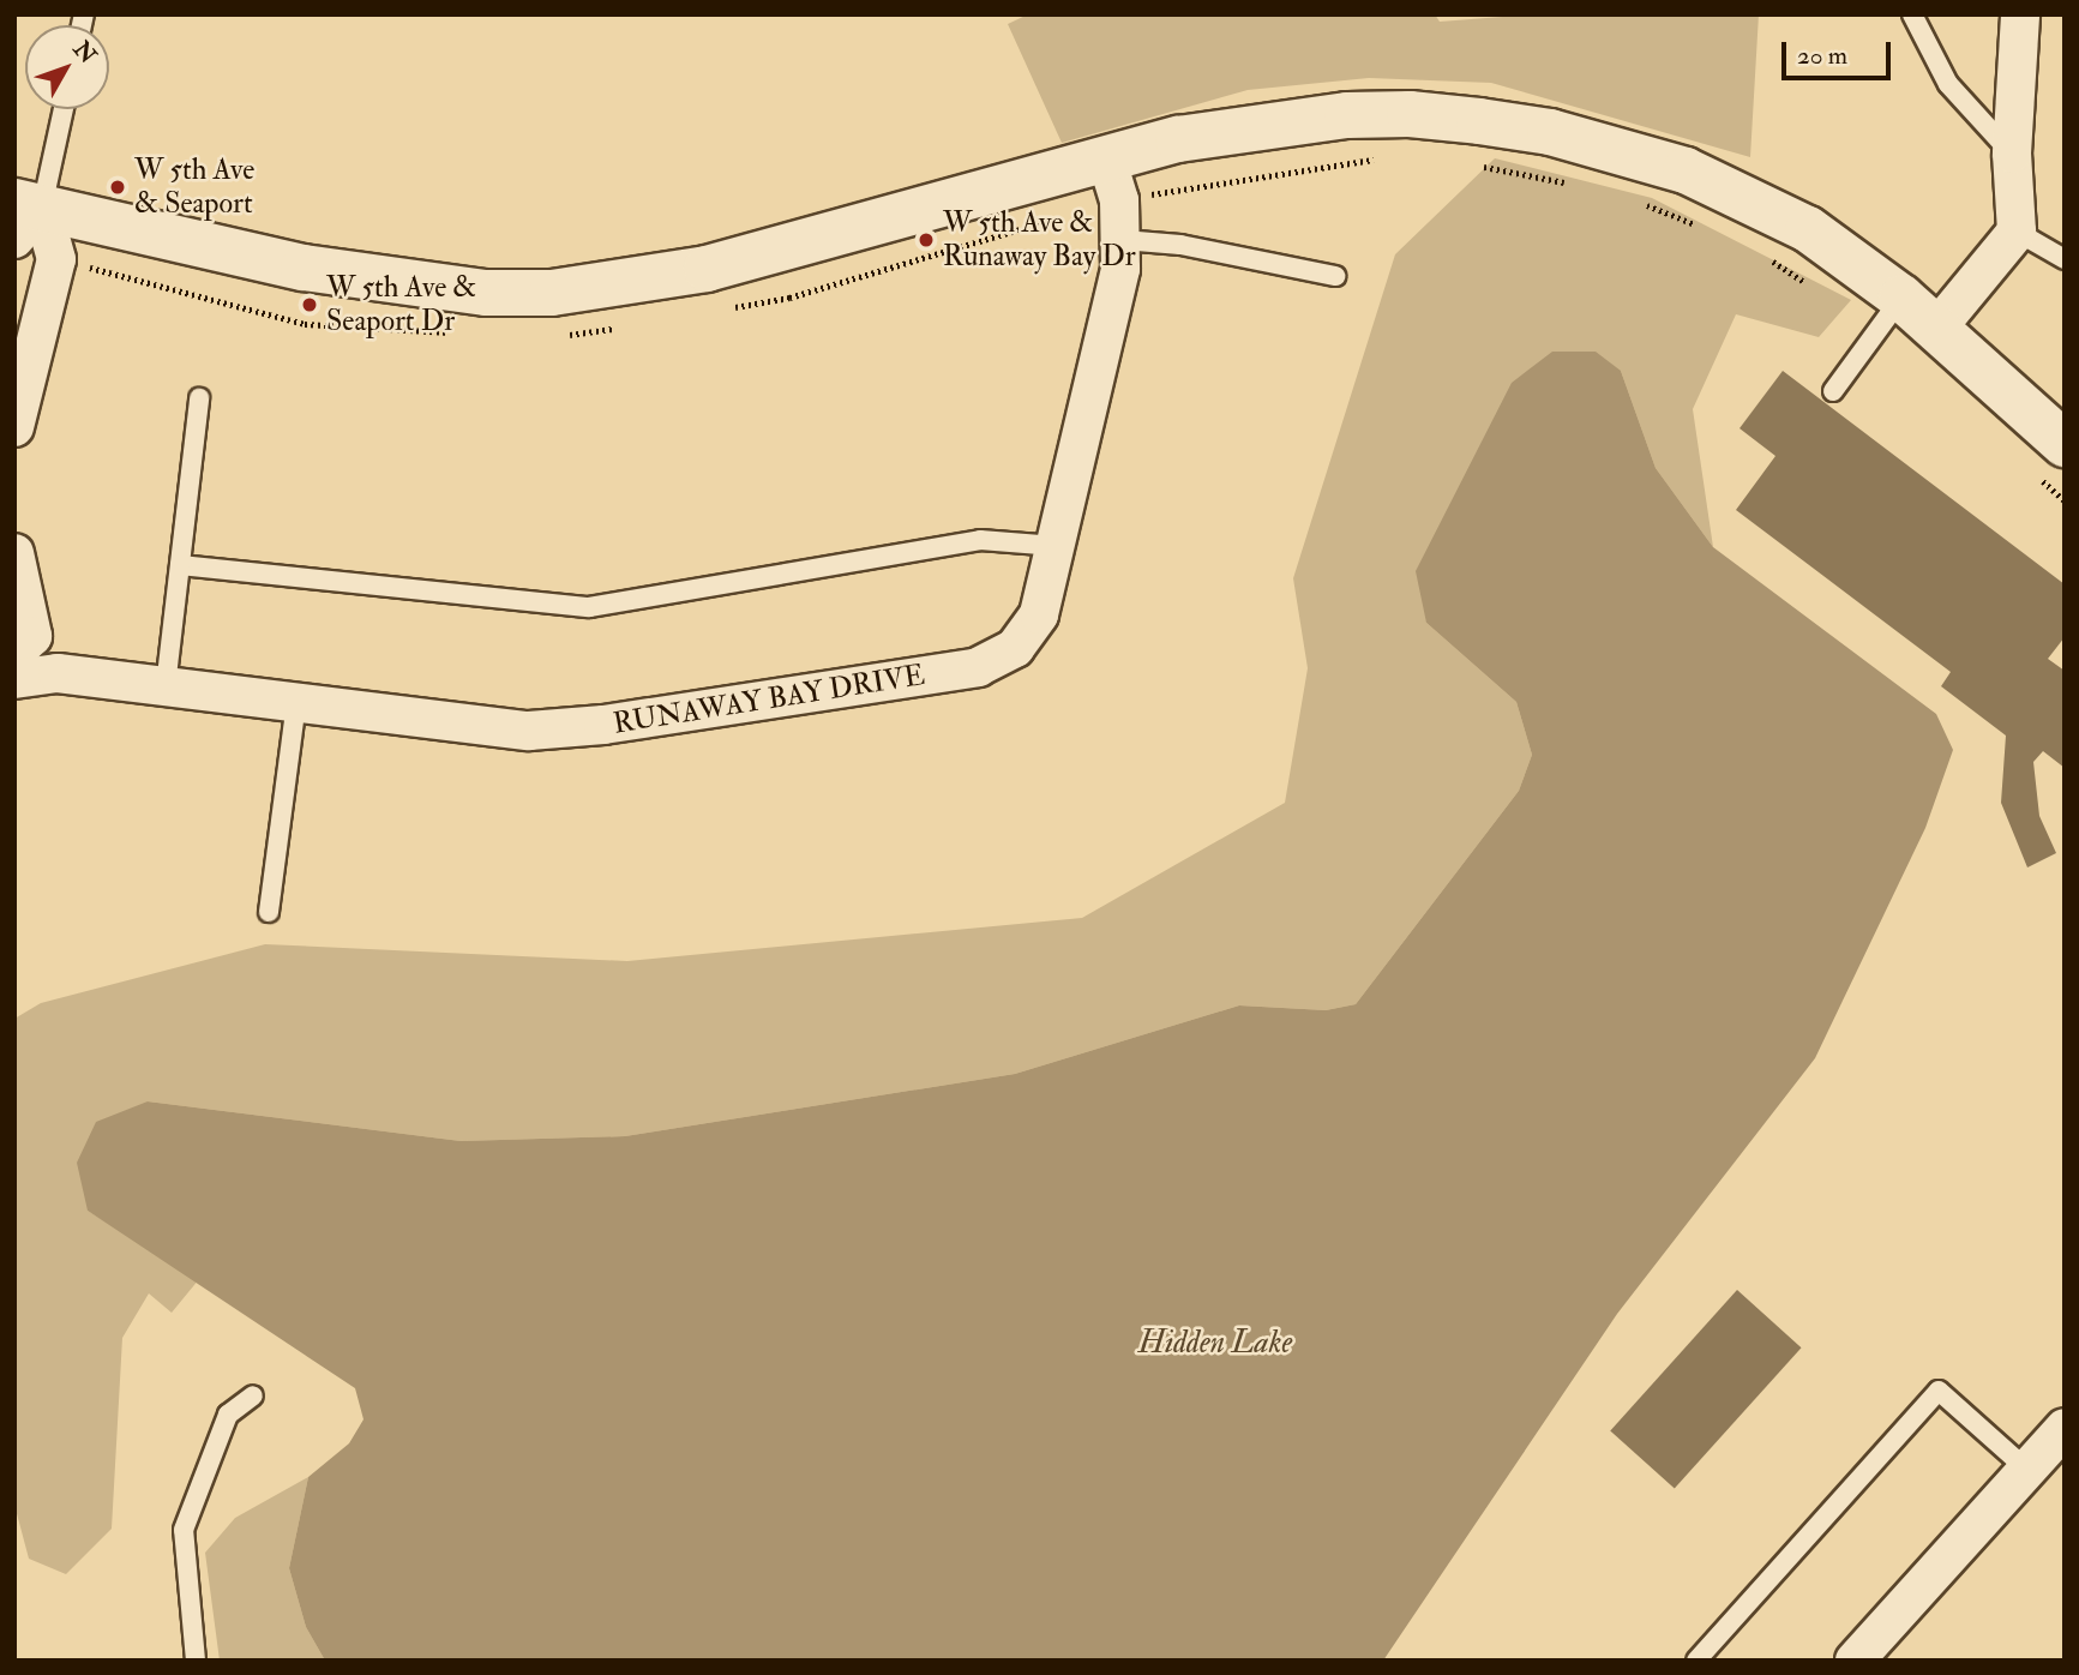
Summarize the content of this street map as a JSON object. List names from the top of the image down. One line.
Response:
{"streets":{"street":["RUNAWAY BAY DRIVE"]},"water":["Hidden Lake"],"places":["W 5th Ave & Seaport","W 5th Ave & Runaway Bay Dr","W 5th Ave & Seaport Dr"],"scale_bar":"20 m","north":"top right"}
